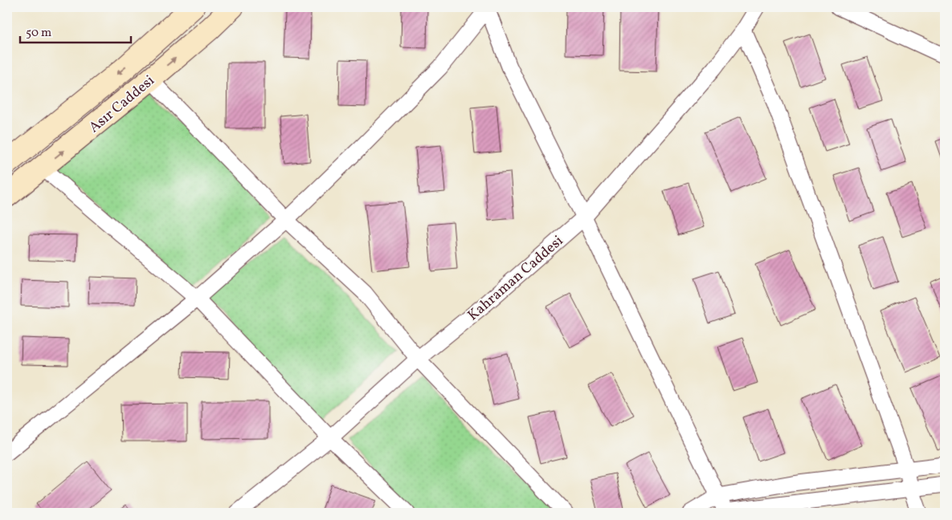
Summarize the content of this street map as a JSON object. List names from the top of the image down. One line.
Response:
{"streets":{"street":["Asır Caddesi","Kahraman Caddesi"]},"scale_bar":"50 m"}
